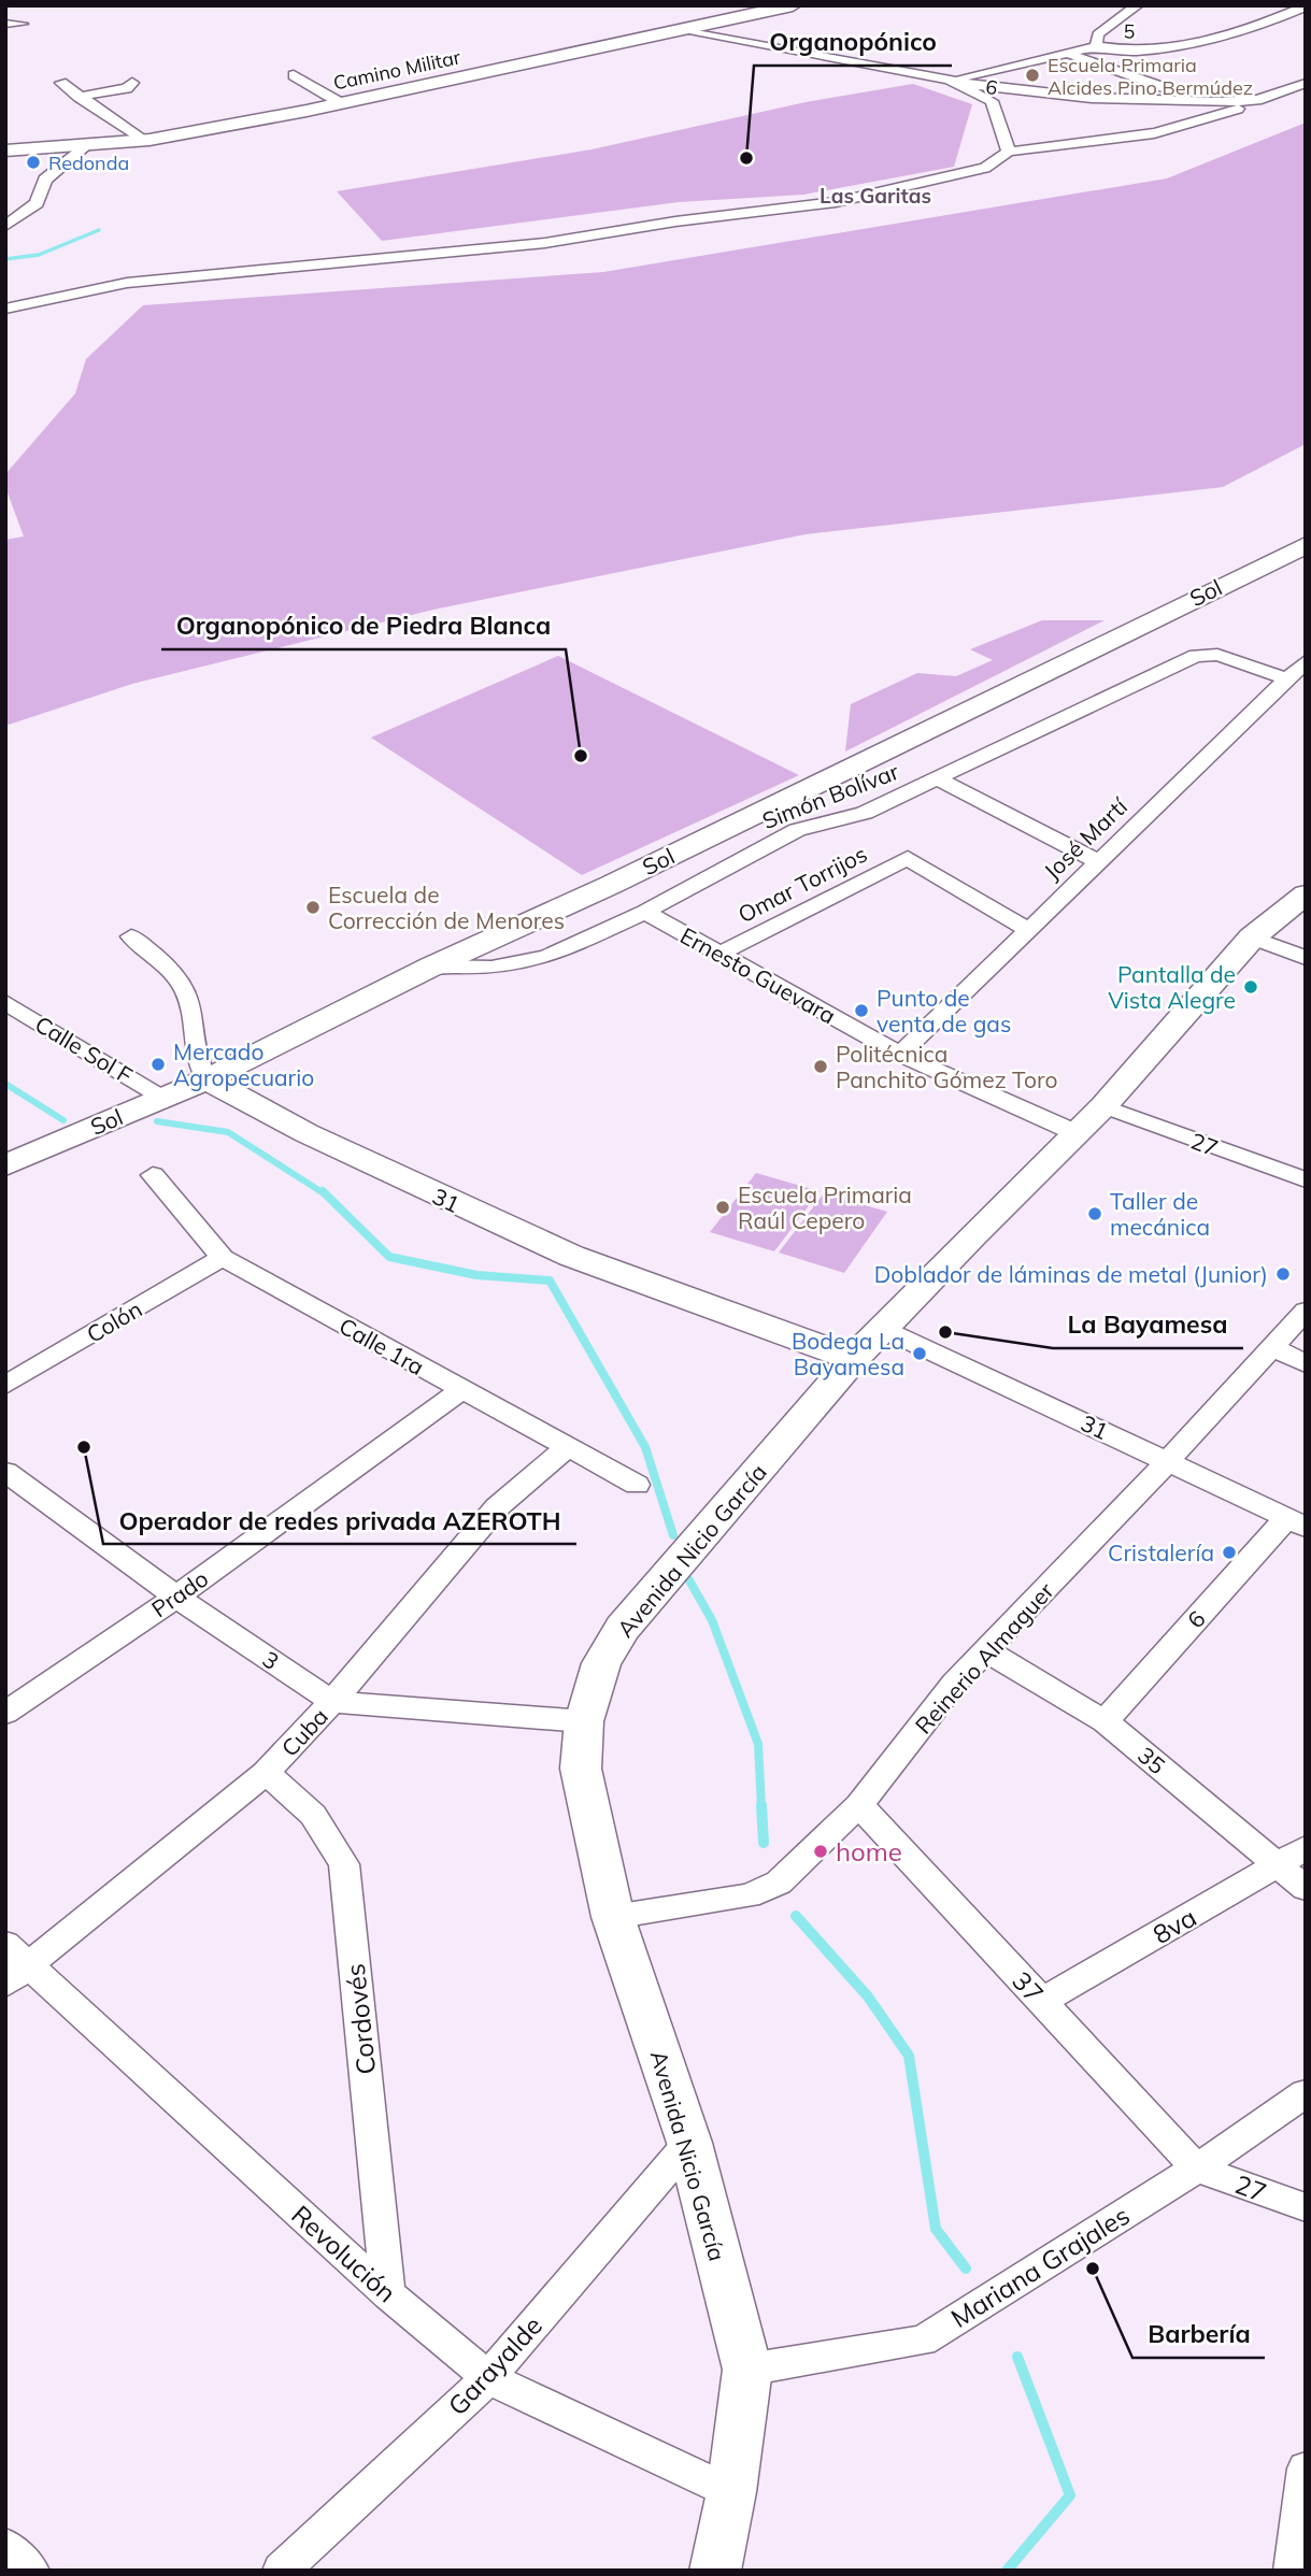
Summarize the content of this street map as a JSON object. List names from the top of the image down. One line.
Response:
{"streets":{"street":["5","Camino Militar","6","Sol","Simón Bolívar","José Martí","Omar Torrijos","Ernesto Guevara","Calle Sol F","27","31","Colón","Calle 1ra","Avenida Nicio García","Prado","Reinerio Almaguer","3","Cuba","35","8va","37","Cordovés","Revolución","Mariana Grajales","Garayalde"]},"crossings":[["5","6"],["Camino Militar","6"],["6","31"],["6","35"],["Sol","Simón Bolívar"],["Sol","Calle Sol F"],["Sol","31"],["Simón Bolívar","José Martí"],["Simón Bolívar","Ernesto Guevara"],["José Martí","Omar Torrijos"],["José Martí","Ernesto Guevara"],["Omar Torrijos","Ernesto Guevara"],["Ernesto Guevara","Avenida Nicio García"],["27","Avenida Nicio García"],["27","37"],["27","Mariana Grajales"],["31","Avenida Nicio García"],["31","Reinerio Almaguer"],["Colón","Calle 1ra"],["Calle 1ra","Prado"],["Calle 1ra","Cuba"],["Avenida Nicio García","Reinerio Almaguer"],["Avenida Nicio García","3"],["Avenida Nicio García","Revolución"],["Avenida Nicio García","Mariana Grajales"],["Avenida Nicio García","Garayalde"],["Prado","3"],["Reinerio Almaguer","35"],["Reinerio Almaguer","37"],["3","Cuba"],["Cuba","Cordovés"],["Cuba","Revolución"],["35","8va"],["8va","37"],["37","Mariana Grajales"],["Cordovés","Revolución"],["Revolución","Garayalde"]],"districts":["Las Garitas"],"places":["Escuela Primaria Alcides Pino Bermúdez","Organopónico","Redonda","Organopónico de Piedra Blanca","Escuela de Corrección de Menores","Pantalla de Vista Alegre","Punto de venta de gas","Mercado Agropecuario","Politécnica Panchito Gómez Toro","Escuela Primaria Raúl Cepero","Taller de mecánica","Doblador de láminas de metal (Junior)","La Bayamesa","Bodega La Bayamesa","Operador de redes privada AZEROTH","Cristalería","home","Barbería"]}
